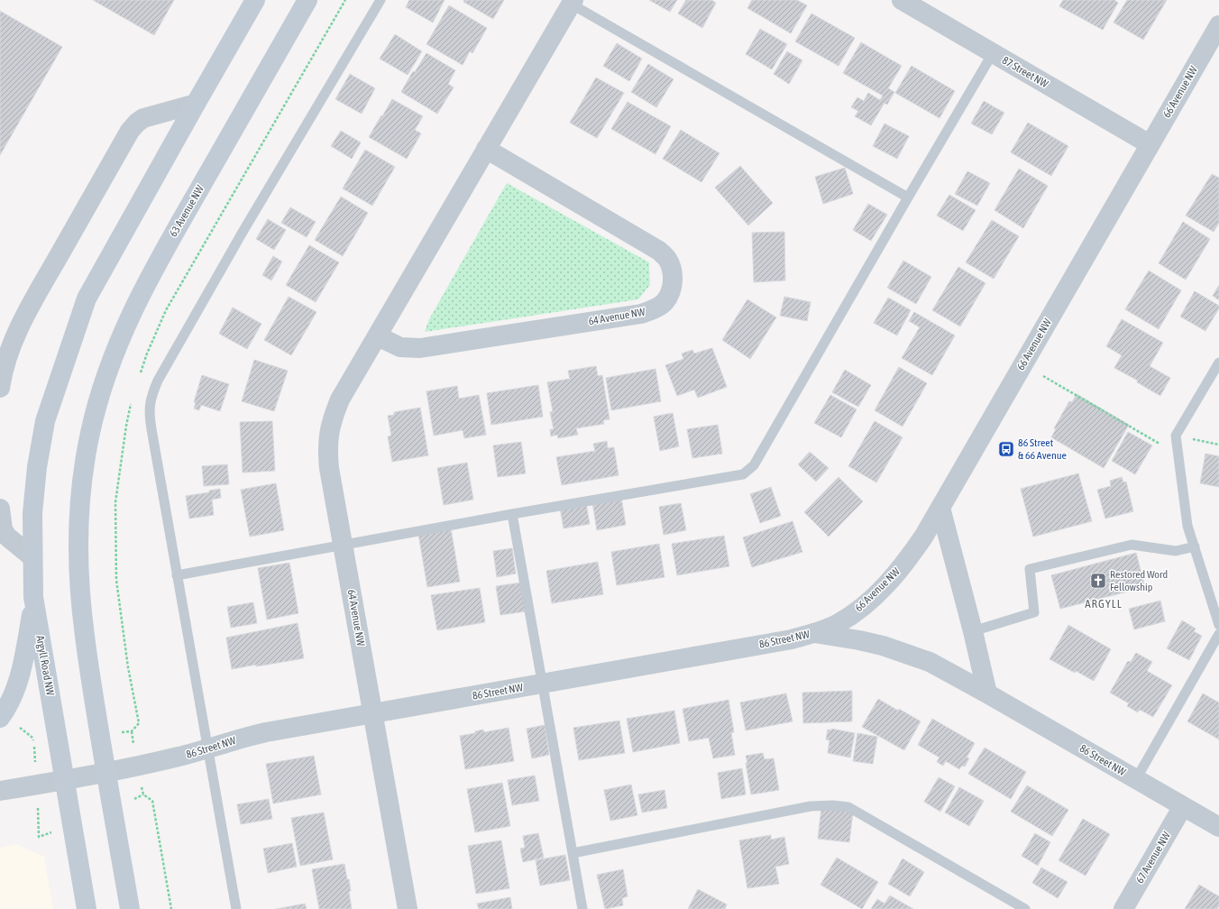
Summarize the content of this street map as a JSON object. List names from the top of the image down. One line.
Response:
{"streets":{"main road":["63 Avenue NW","Argyll Road NW"],"street":["87 Street NW","66 Avenue NW","64 Avenue NW","86 Street NW","67 Avenue NW"]},"crossings":[["87 Street NW","66 Avenue NW"],["66 Avenue NW","86 Street NW"],["63 Avenue NW","86 Street NW"],["64 Avenue NW","86 Street NW"],["86 Street NW","Argyll Road NW"],["86 Street NW","67 Avenue NW"]],"districts":["ARGYLL"],"places":{"bus stop":["86 Street & 66 Avenue"],"church":["Restored Word Fellowship"]}}
